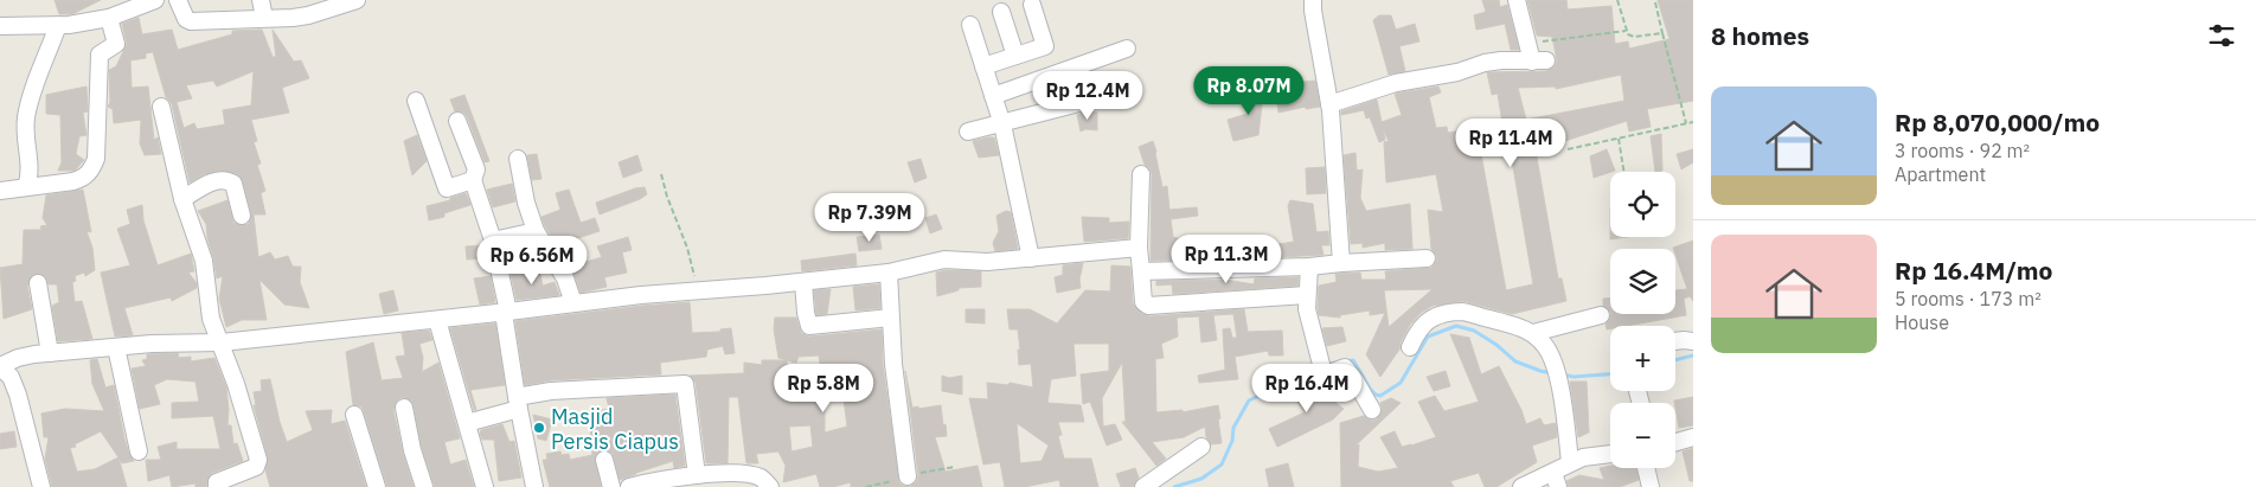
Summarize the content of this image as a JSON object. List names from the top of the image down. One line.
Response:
{"places":["Masjid Persis Ciapus"],"page":{"heading":"8 homes","price":["Rp 8.07M","Rp 12.4M","Rp 11.4M","Rp 7.39M","Rp 11.3M","Rp 6.56M","Rp 5.8M","Rp 16.4M"],"list":[{"name":"Rp 8,070,000/mo","note":"3 rooms · 92 m² · Apartment"},{"name":"Rp 16.4M/mo","note":"5 rooms · 173 m² · House"}],"map_buttons":["+","−"]}}
